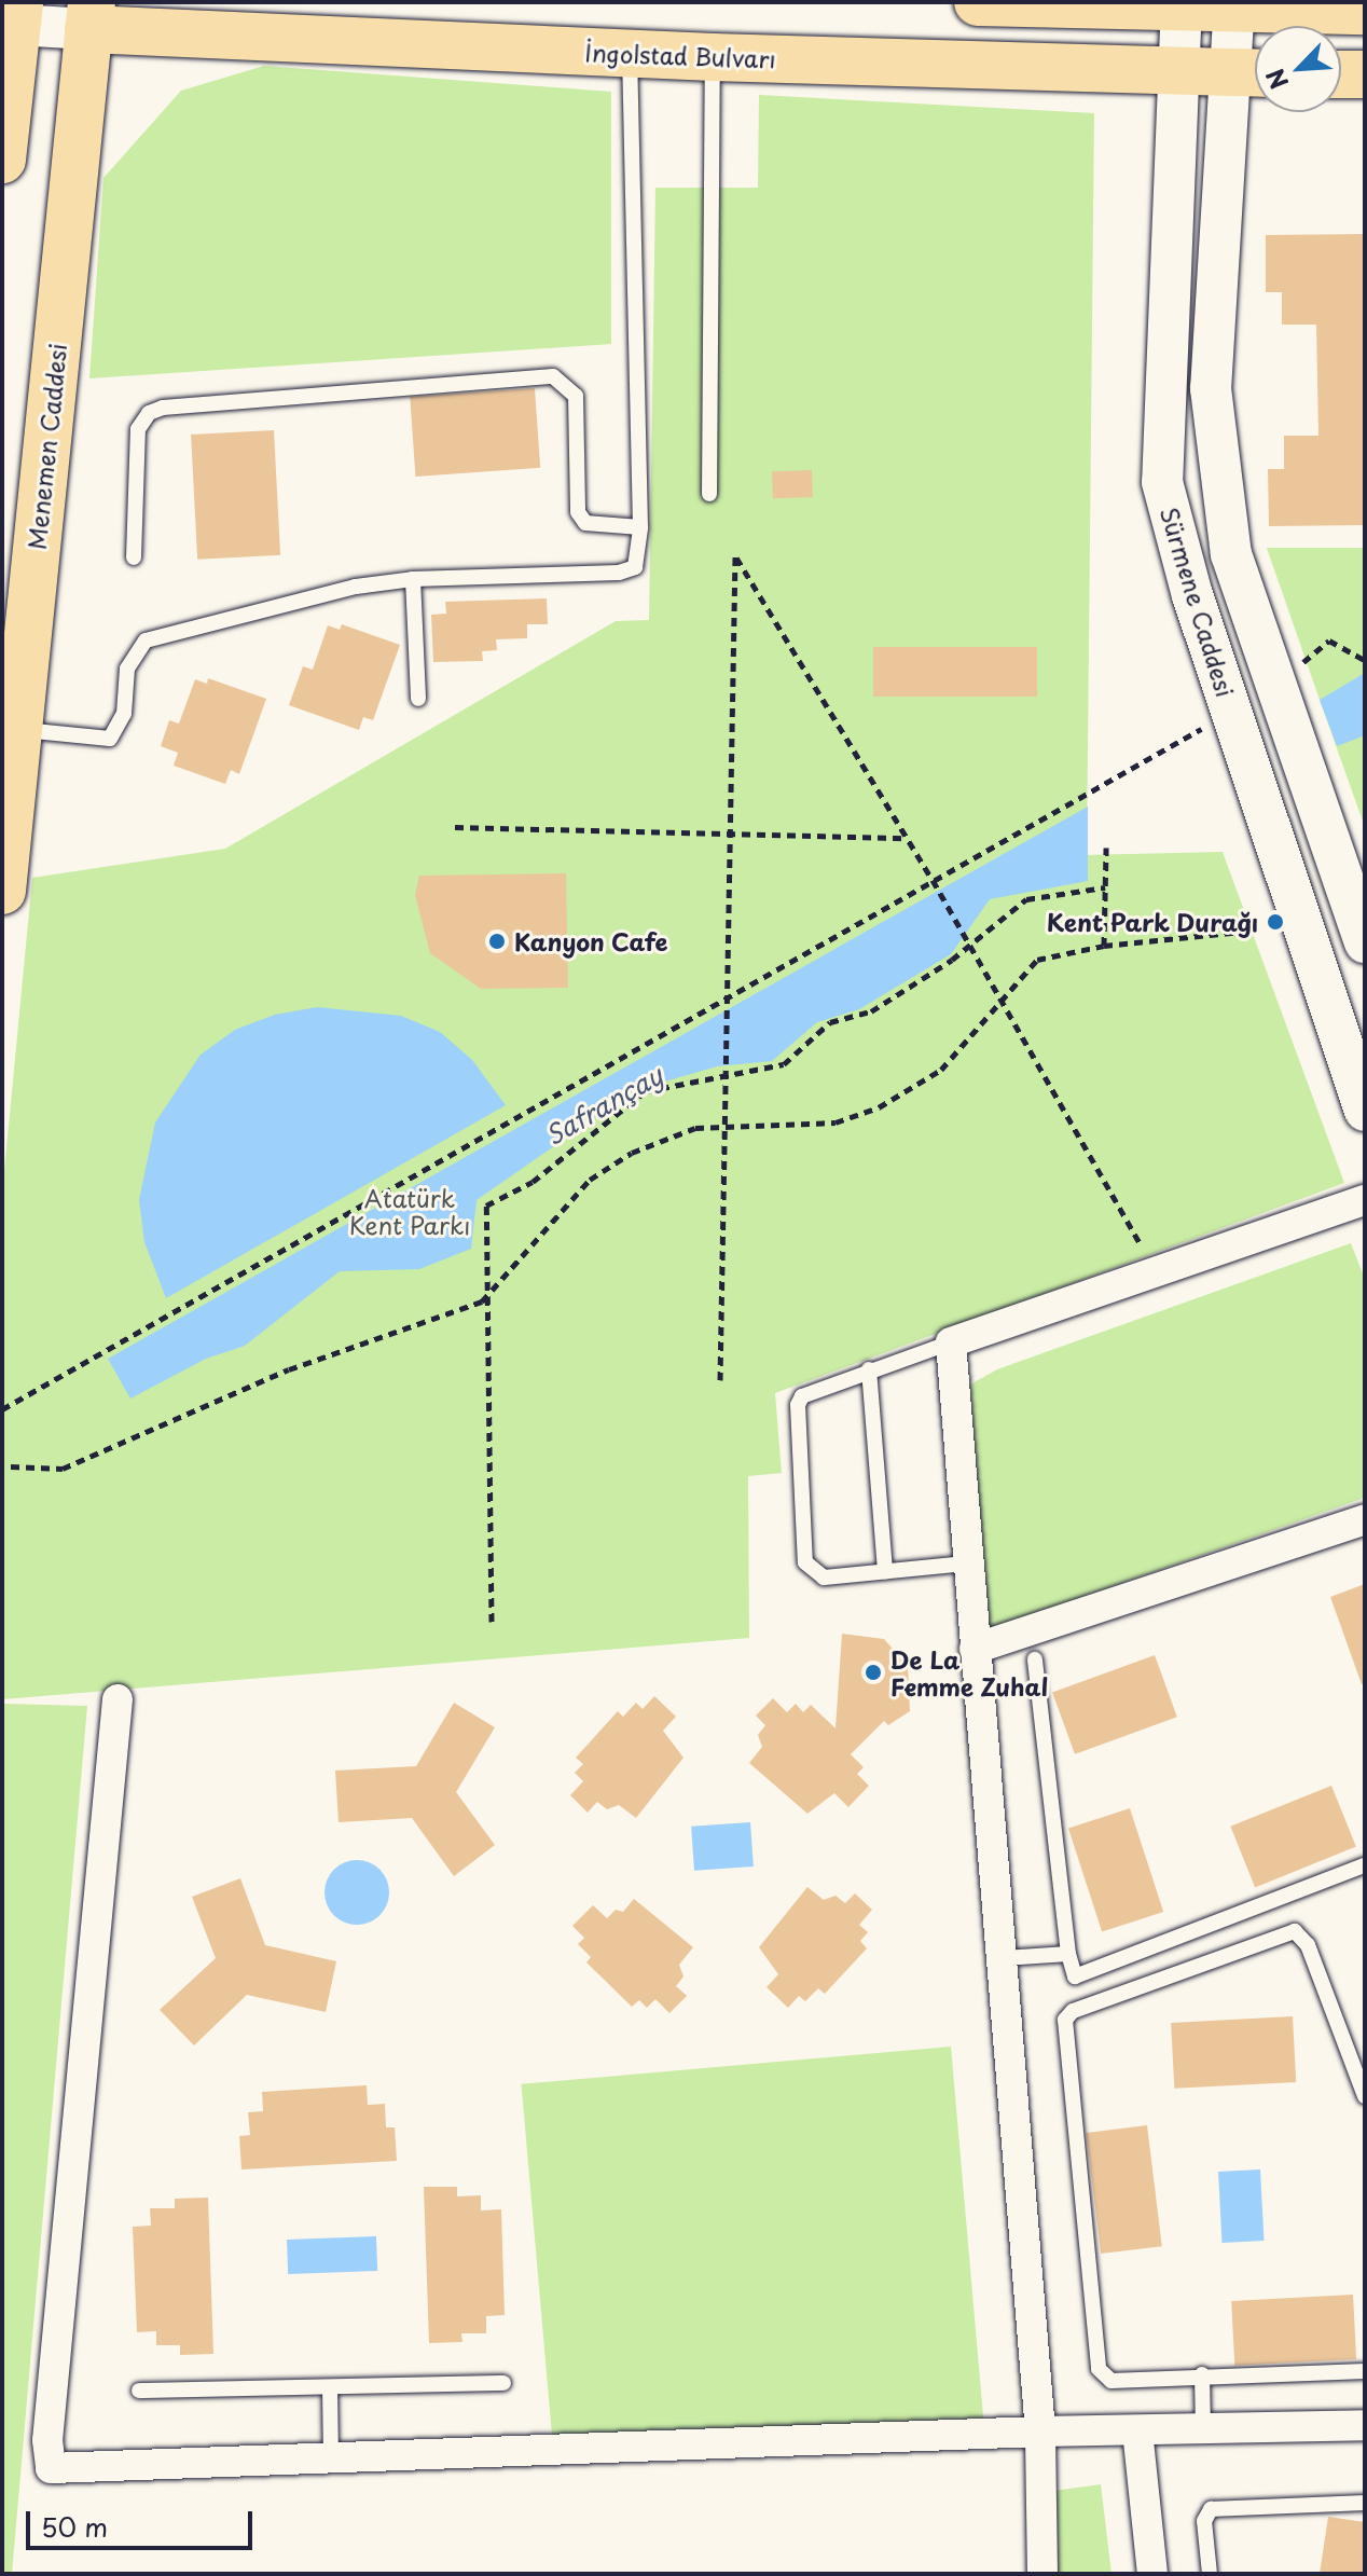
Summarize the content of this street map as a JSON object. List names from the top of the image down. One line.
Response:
{"streets":{"main road":["İngolstad Bulvarı","Menemen Caddesi","Sürmene Caddesi"]},"crossings":[["İngolstad Bulvarı","Menemen Caddesi"],["İngolstad Bulvarı","Sürmene Caddesi"]],"water":["Safrançay"],"parks":["Atatürk Kent Parkı"],"places":["Kent Park Durağı","Kanyon Cafe","De La Femme Zuhal"],"scale_bar":"50 m","north":"bottom left"}
